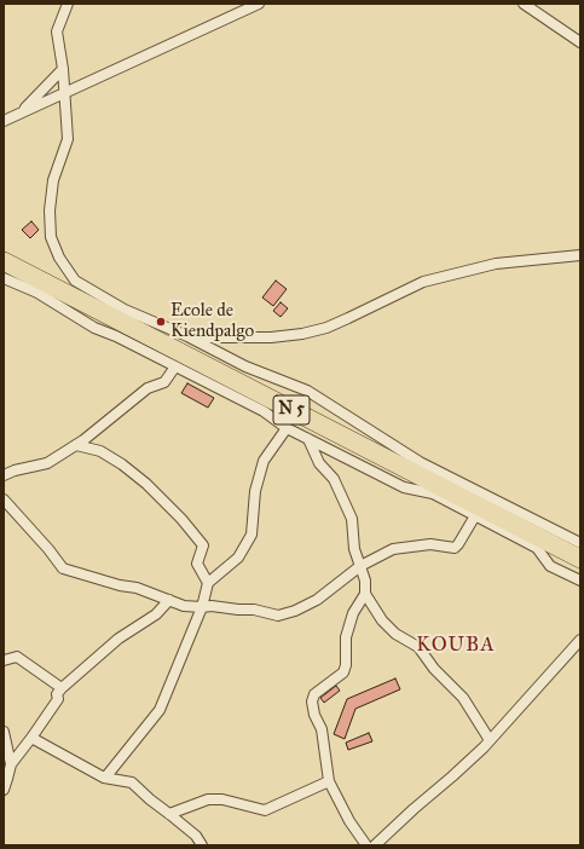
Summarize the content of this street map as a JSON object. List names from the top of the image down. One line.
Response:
{"streets":{"highway":["N 5"]},"districts":["KOUBA"],"places":["Ecole de Kiendpalgo"]}
